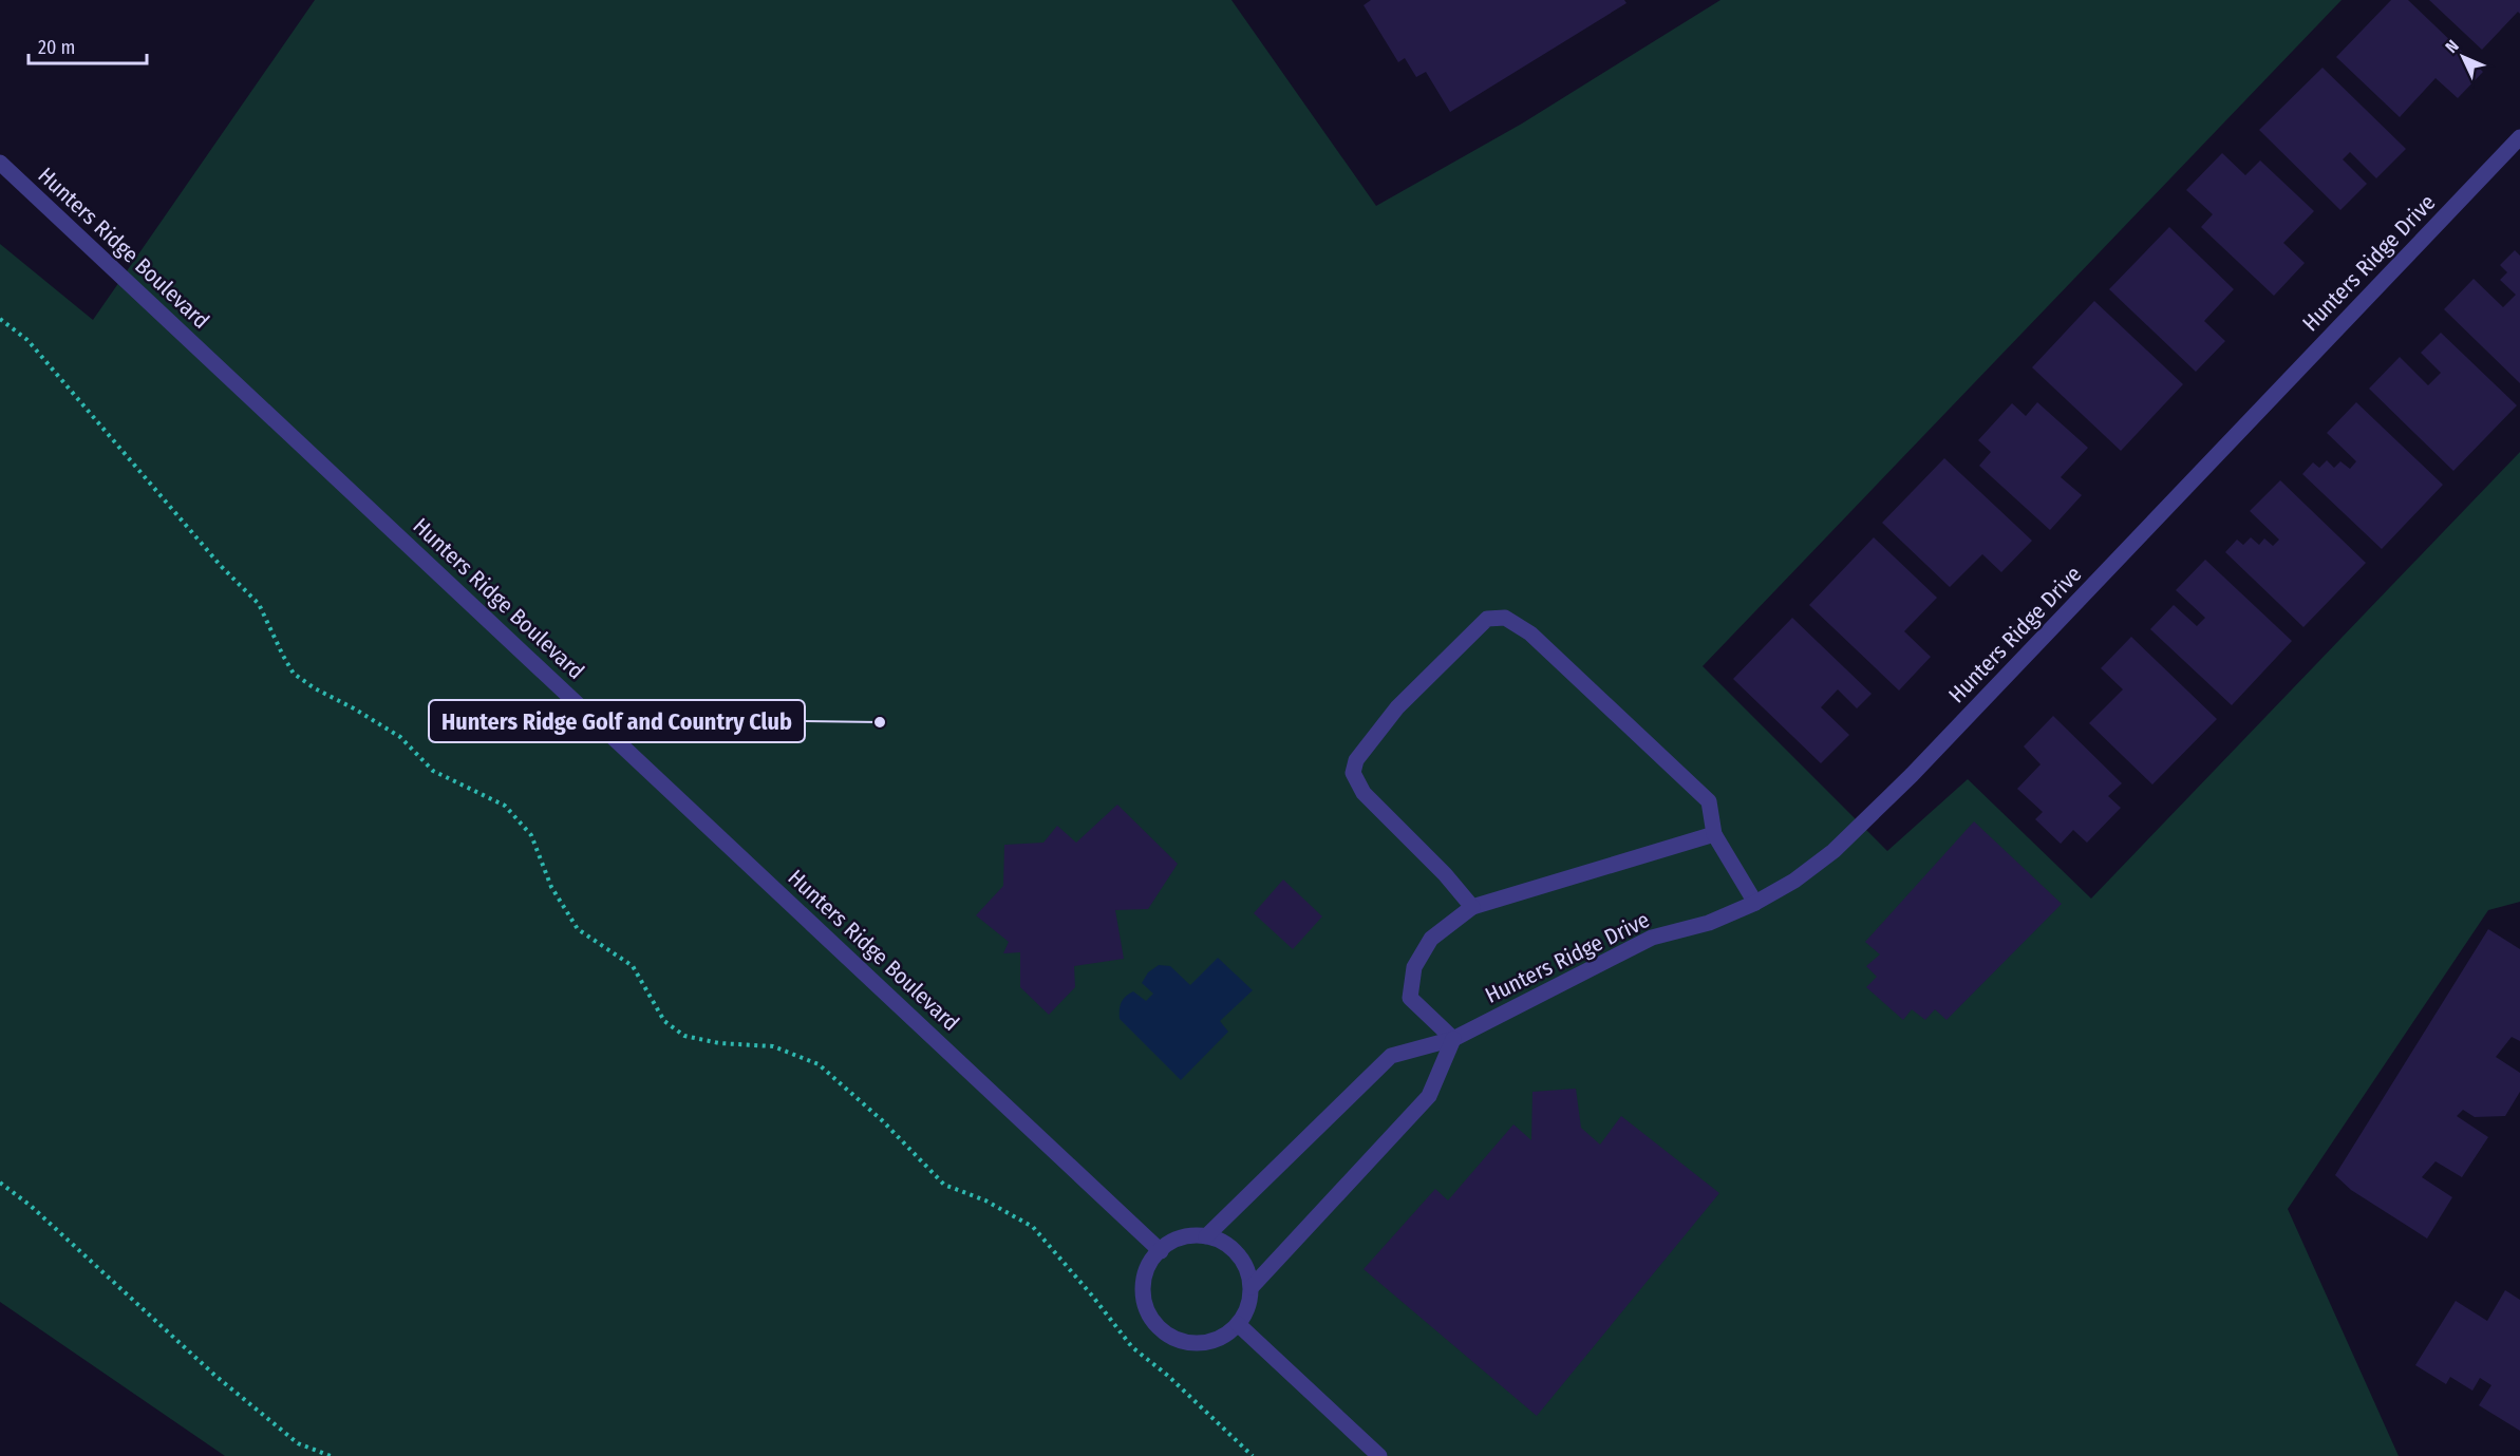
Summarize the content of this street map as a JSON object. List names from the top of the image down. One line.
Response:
{"streets":{"street":["Hunters Ridge Boulevard","Hunters Ridge Drive"]},"crossings":[["Hunters Ridge Boulevard","Hunters Ridge Drive"]],"places":["Hunters Ridge Golf and Country Club"],"scale_bar":"20 m","north":"top left"}
